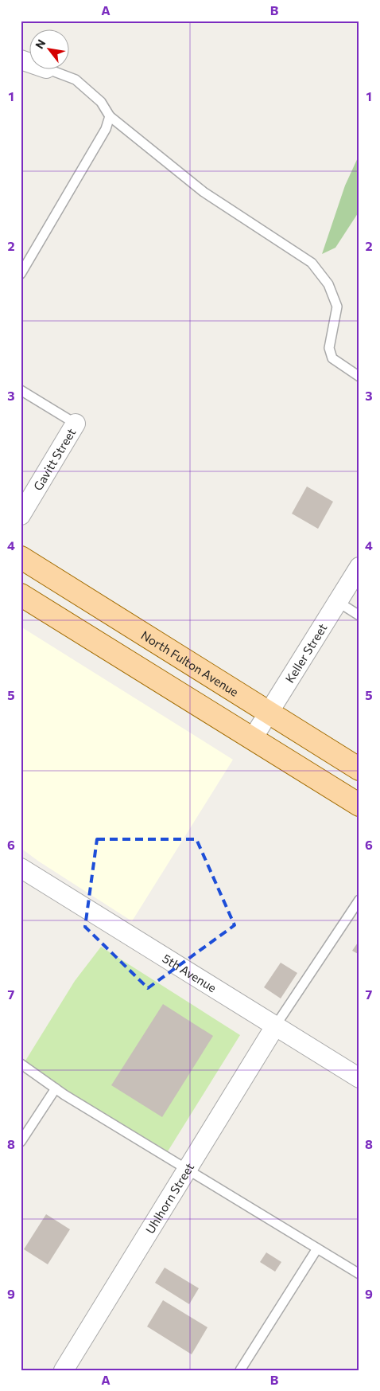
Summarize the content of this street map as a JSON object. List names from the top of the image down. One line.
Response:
{"streets":{"main road":["North Fulton Avenue"],"street":["Gavitt Street","Keller Street","5th Avenue","Uhlhorn Street"]},"crossings":[["Keller Street","North Fulton Avenue"],["5th Avenue","Uhlhorn Street"]],"north":"top left","grid":{"columns":["A","B"],"rows":["1","2","3","4","5","6","7","8","9"]}}
